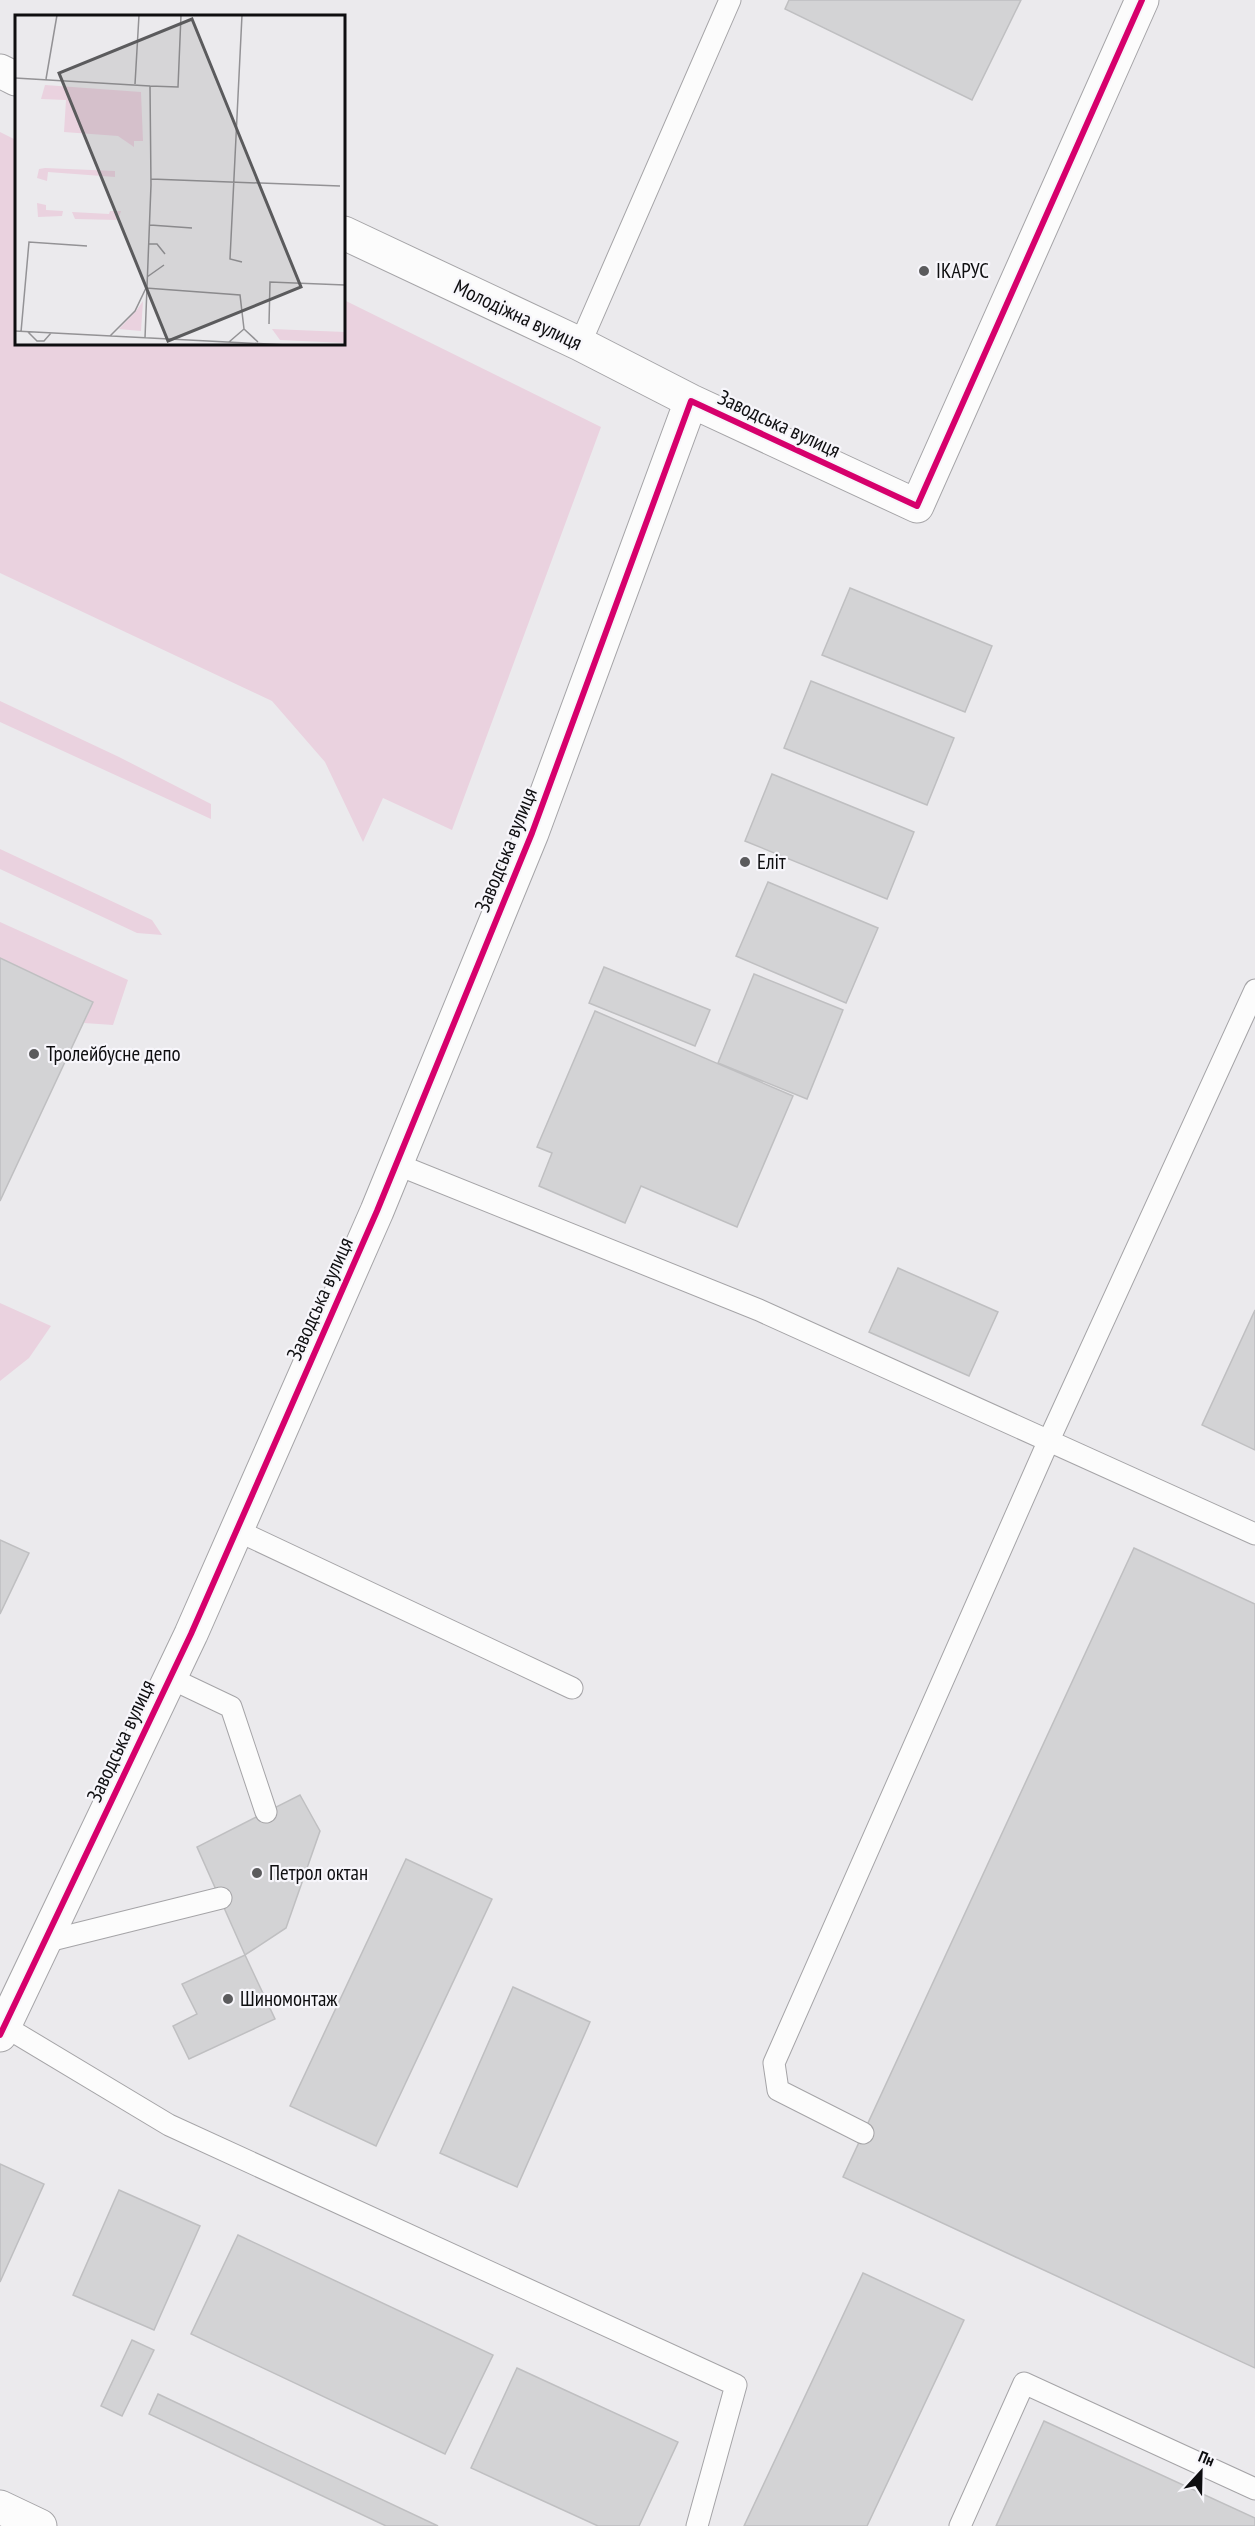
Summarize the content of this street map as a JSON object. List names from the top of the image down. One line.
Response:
{"streets":{"street":["Молодіжна вулиця","Заводська вулиця"]},"crossings":[["Молодіжна вулиця","Заводська вулиця"]],"places":["ІКАРУС","Еліт","Тролейбусне депо","Петрол октан","Шиномонтаж"],"north":"top"}
